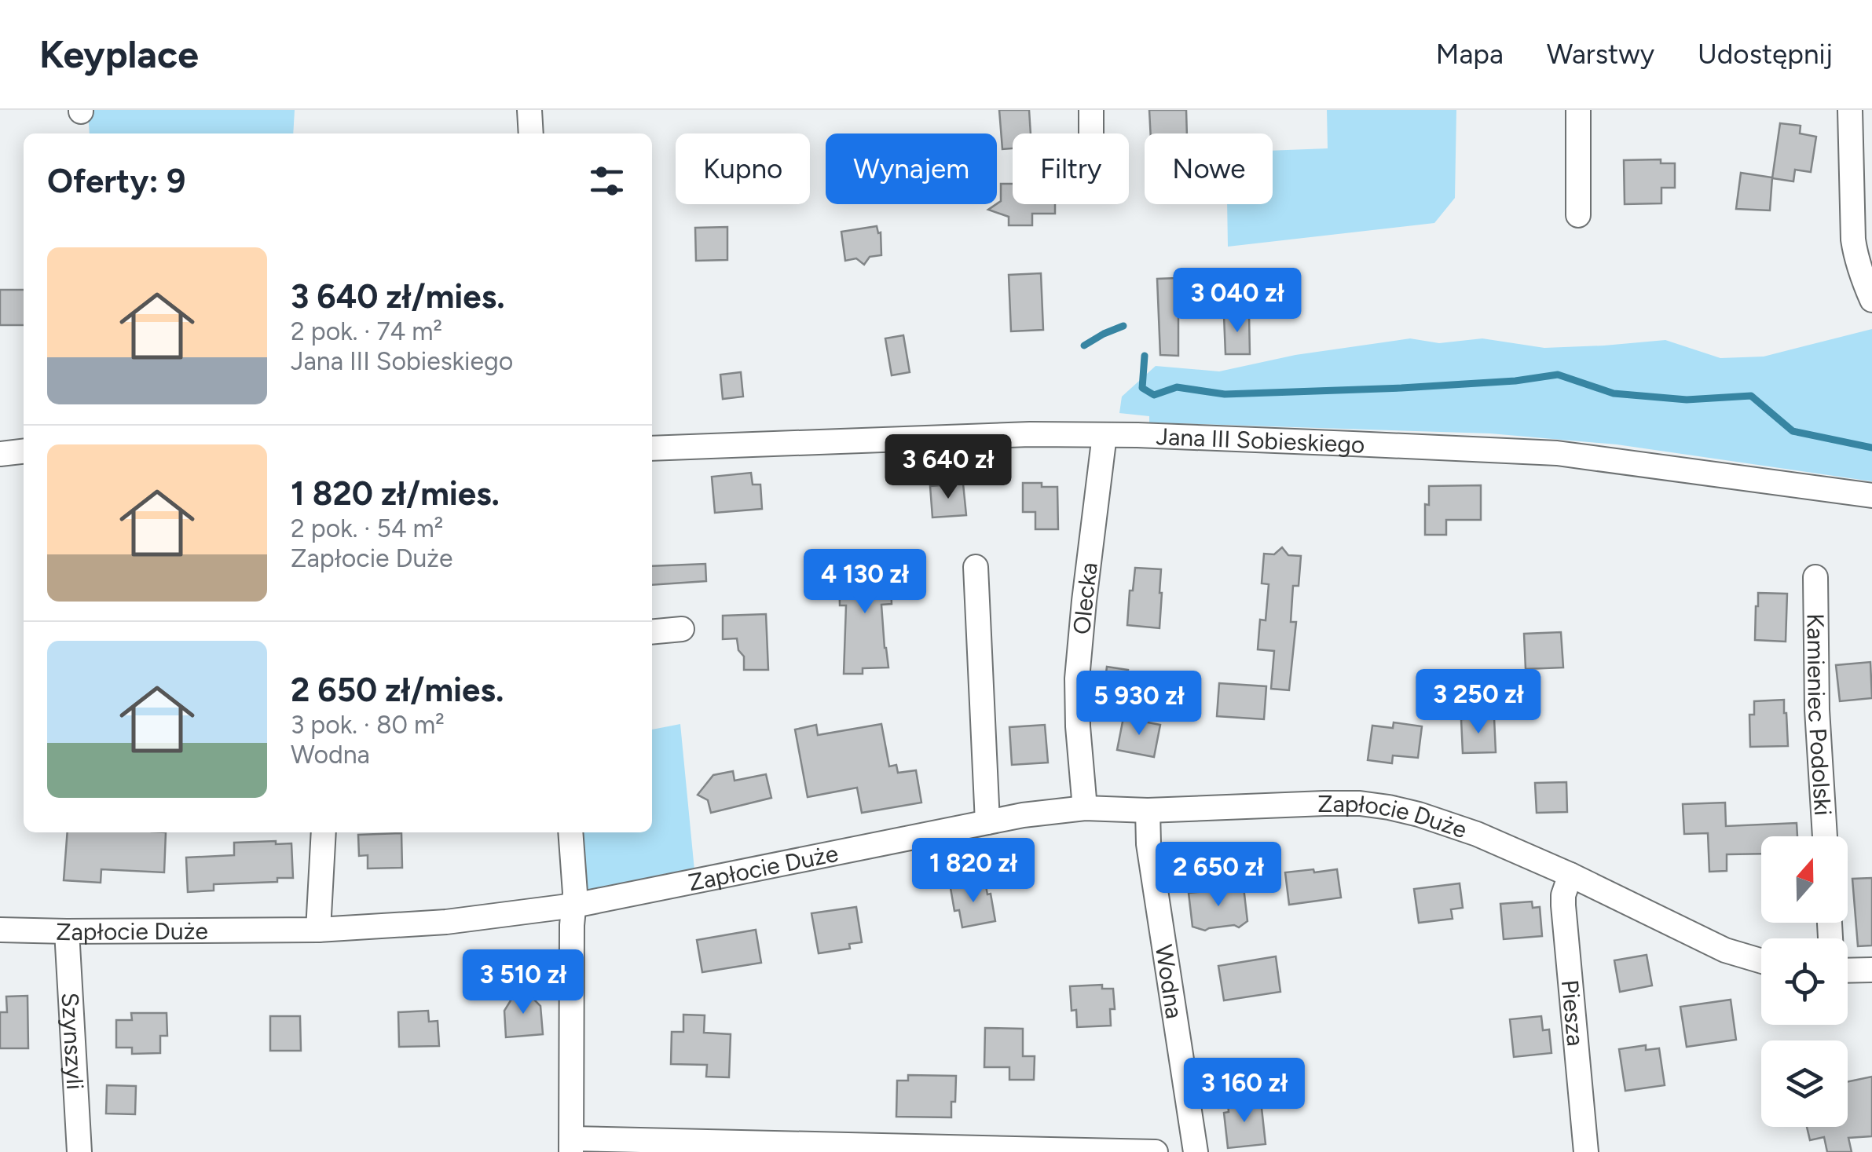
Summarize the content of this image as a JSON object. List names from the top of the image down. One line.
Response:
{"streets":{"street":["Jana III Sobieskiego","Olecka","Kamieniec Podolski","Zapłocie Duże","Wodna","Piesza","Szynszyli"]},"crossings":[["Jana III Sobieskiego","Olecka"],["Olecka","Zapłocie Duże"],["Zapłocie Duże","Wodna"],["Zapłocie Duże","Piesza"],["Zapłocie Duże","Szynszyli"]],"north":"top","page":{"header":"Keyplace","nav":["Mapa","Warstwy","Udostępnij"],"chip":["Kupno","Wynajem","Filtry","Nowe"],"heading":"Oferty: 9","list":[{"name":"3 640 zł/mies.","note":"2 pok. · 74 m² · Jana III Sobieskiego"},{"name":"1 820 zł/mies.","note":"2 pok. · 54 m² · Zapłocie Duże"},{"name":"2 650 zł/mies.","note":"3 pok. · 80 m² · Wodna"}],"price":["3 040 zł","3 640 zł","4 130 zł","3 250 zł","5 930 zł","1 820 zł","2 650 zł","3 510 zł","3 160 zł"]}}
